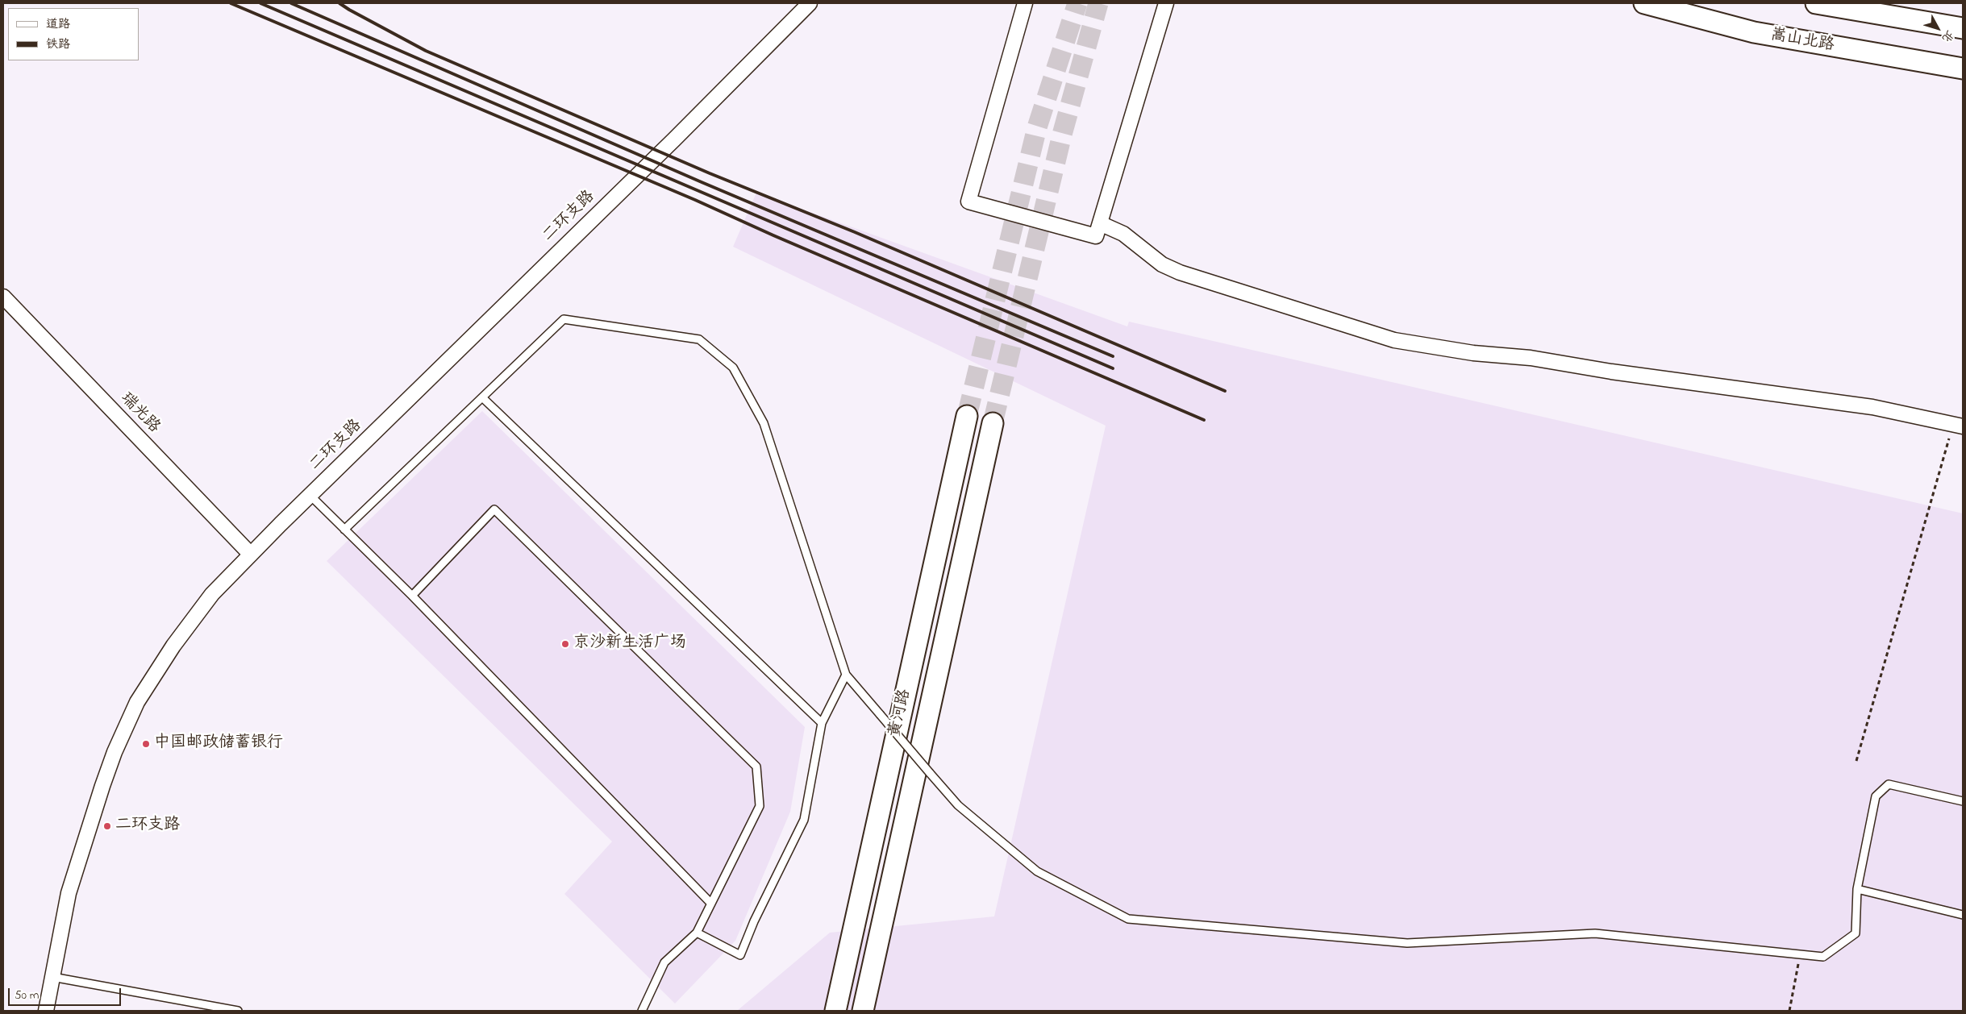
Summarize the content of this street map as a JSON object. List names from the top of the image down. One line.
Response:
{"streets":{"main road":["嵩山北路","黄河路"],"street":["二环支路","瑞光路"]},"crossings":[["二环支路","瑞光路"]],"places":["京沙新生活广场","中国邮政储蓄银行","二环支路"],"legend":["道路","铁路"],"scale_bar":"50 m","north":"bottom right"}
